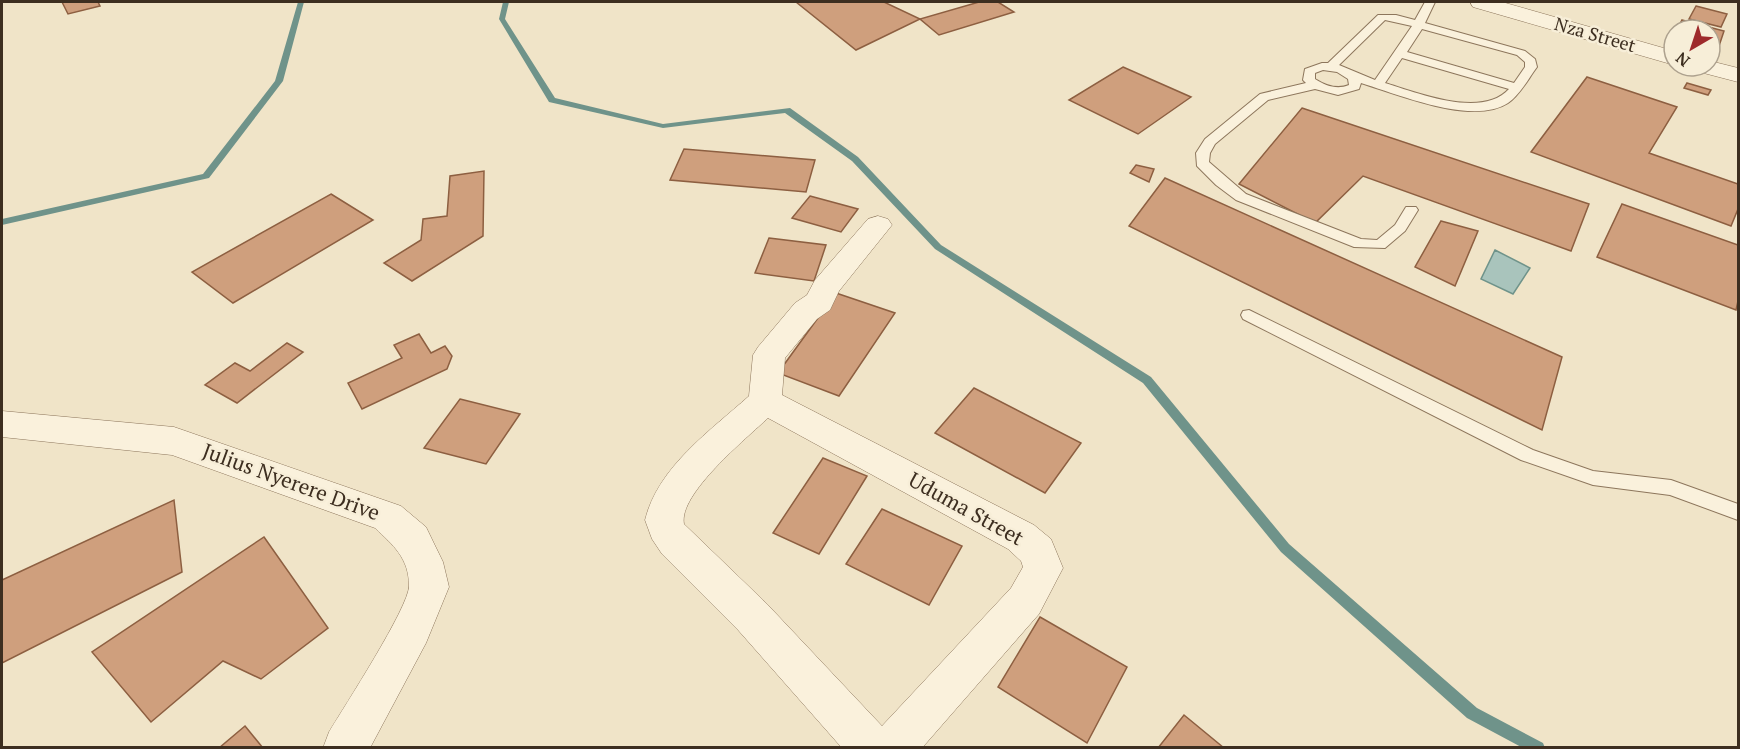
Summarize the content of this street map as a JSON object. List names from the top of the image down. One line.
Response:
{"streets":{"street":["Nza Street","Julius Nyerere Drive","Uduma Street"]},"north":"bottom left"}
